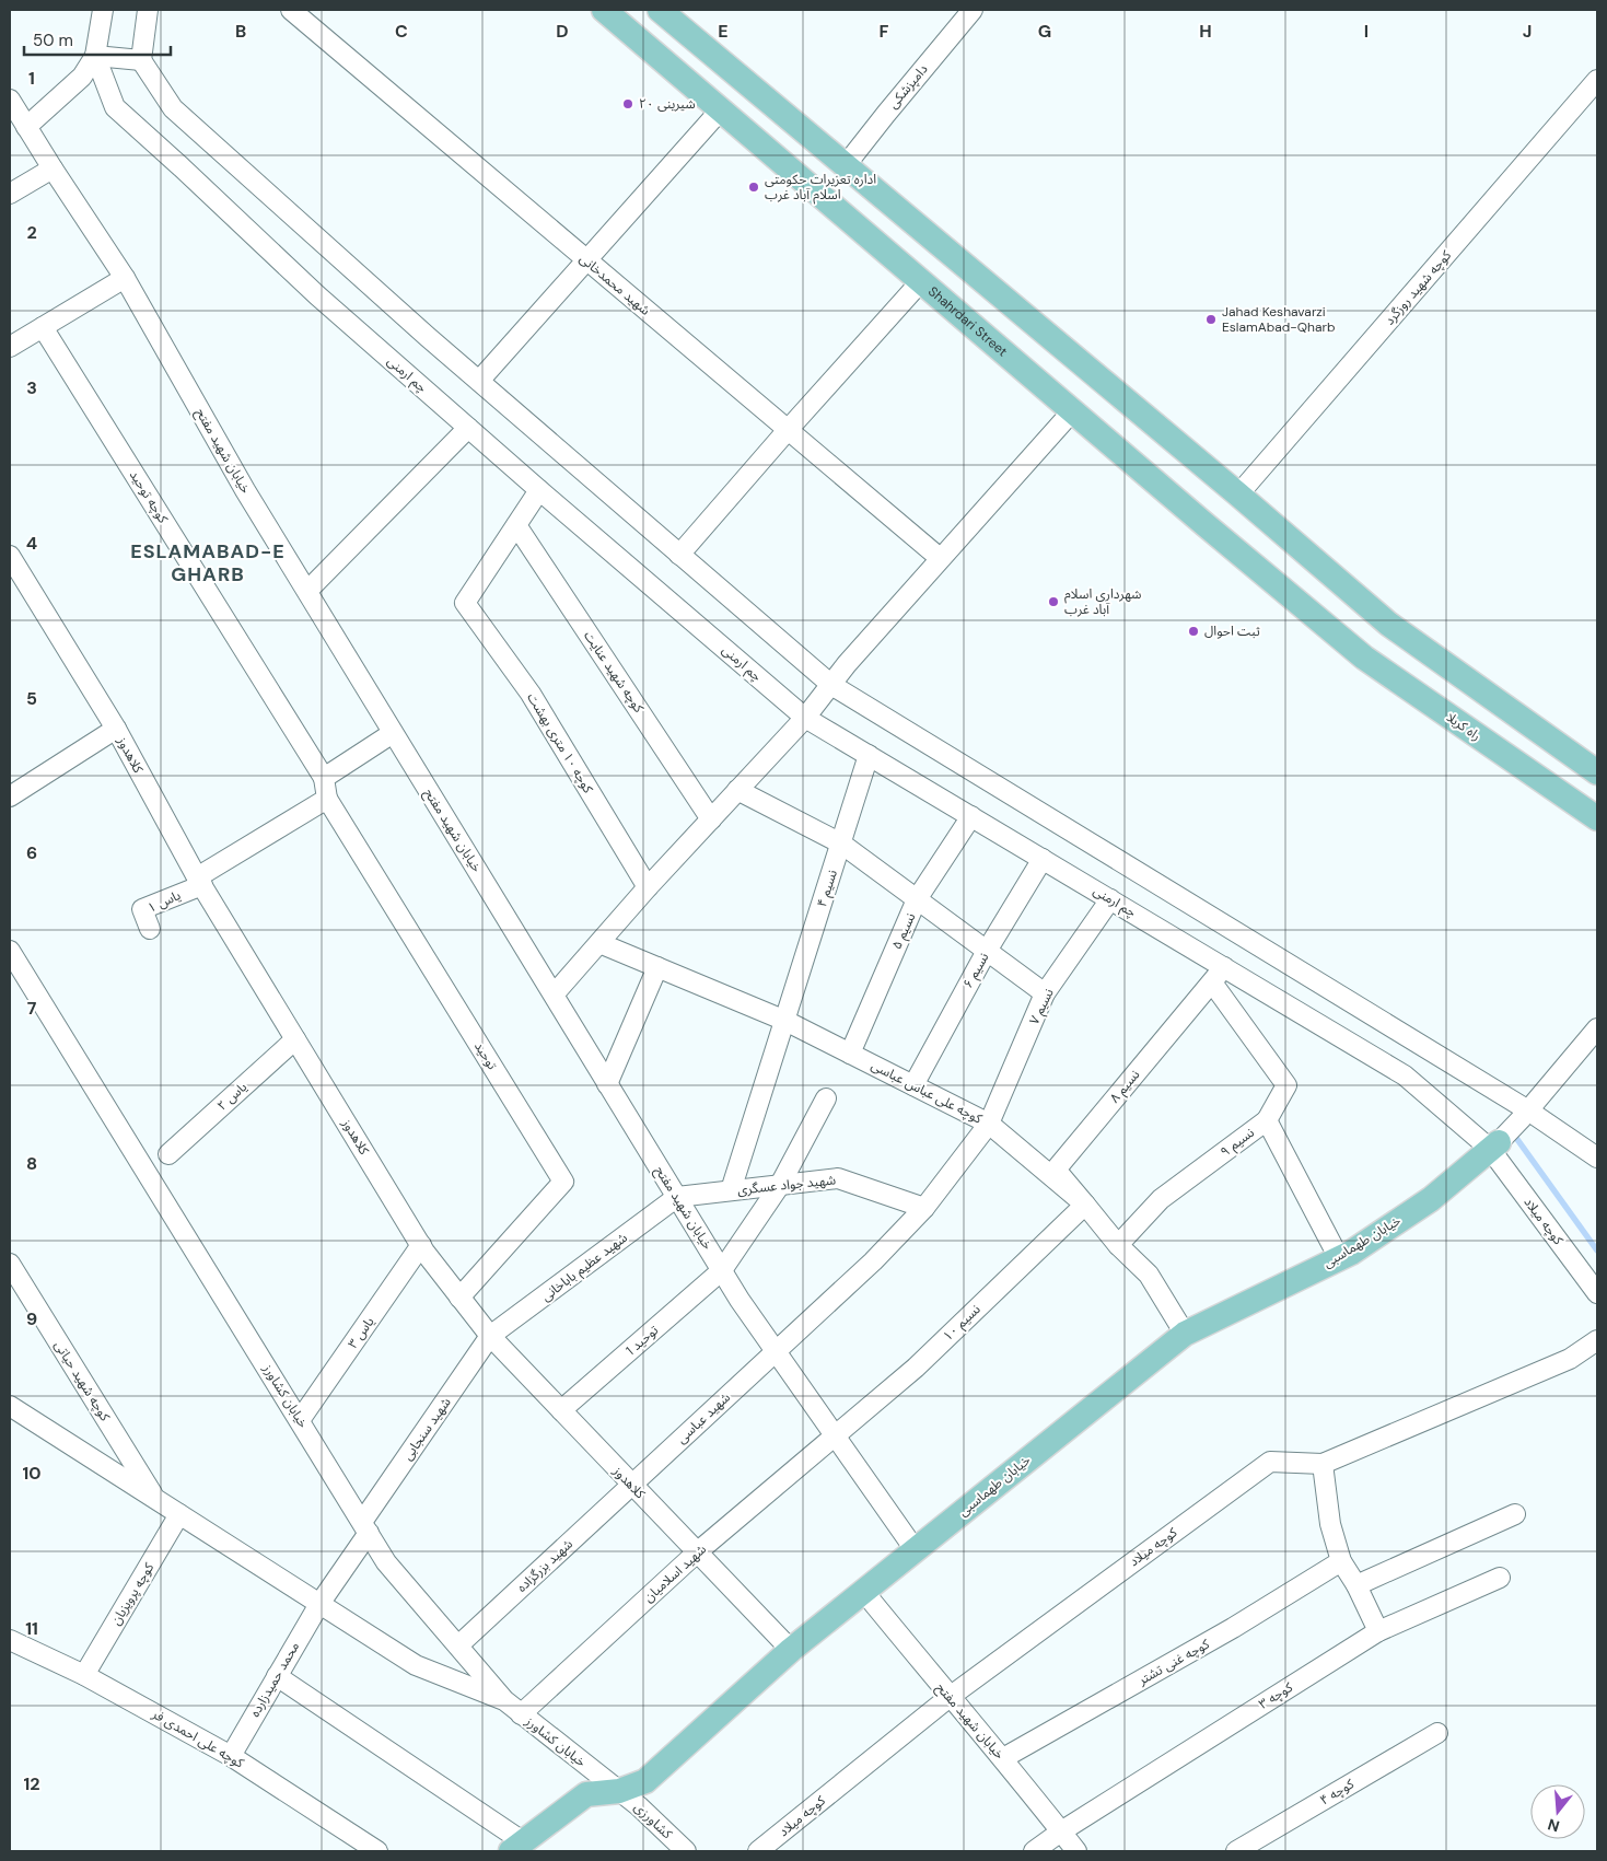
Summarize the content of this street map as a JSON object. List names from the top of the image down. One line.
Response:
{"streets":{"main road":["Shahrdari Street","راه کربلا","خیابان طهماسبی"],"street":["دامپزشکی","شهید محمدخانی","کوچه شهید روزگرد","چم ارمنی","خیابان شهید مفتح","کوچه توحید","کوچه شهید عنایت","کوچه ۱۰ متری بهشت","کلاهدوز","نسیم ۴","یاس ۱","نسیم ۵","نسیم ۶","نسیم ۷","توحید","نسیم ۸","کوچه علی عباس عباسی","یاس ۲","نسیم ۹","شهید جواد عسگری","کوچه میلاد","شهید عظیم باباخانی","نسیم ۱۰","یاس ۳","توحید 1","کوچه شهید حیاتی","خیابان کشاورز","شهید عباسی","شهید سنجابی","شهید بزرگزاده","شهید اسلامیان","کوچه پرویزیان","کوچه غنی تشتر","محمد حمیدزارده","کوچه ۳","کوچه علی احمدی فر","کوچه ۴","کشاورزی"]},"crossings":[["Shahrdari Street","راه کربلا"],["چم ارمنی","نسیم ۴"],["چم ارمنی","نسیم ۵"],["چم ارمنی","نسیم ۶"],["چم ارمنی","نسیم ۷"],["چم ارمنی","نسیم ۸"],["چم ارمنی","کوچه میلاد"],["چم ارمنی","خیابان طهماسبی"],["خیابان شهید مفتح","شهید جواد عسگری"],["خیابان شهید مفتح","کوچه میلاد"],["خیابان شهید مفتح","خیابان طهماسبی"],["خیابان شهید مفتح","شهید عظیم باباخانی"],["خیابان شهید مفتح","نسیم ۱۰"],["خیابان شهید مفتح","توحید 1"],["خیابان شهید مفتح","شهید عباسی"],["خیابان شهید مفتح","شهید اسلامیان"],["خیابان شهید مفتح","کوچه غنی تشتر"],["خیابان شهید مفتح","کوچه ۳"],["کوچه شهید عنایت","کوچه ۱۰ متری بهشت"],["کلاهدوز","یاس ۱"],["کلاهدوز","توحید"],["کلاهدوز","یاس ۲"],["کلاهدوز","خیابان طهماسبی"],["کلاهدوز","شهید عظیم باباخانی"],["کلاهدوز","یاس ۳"],["کلاهدوز","توحید 1"],["کلاهدوز","شهید عباسی"],["کلاهدوز","شهید سنجابی"],["کلاهدوز","شهید بزرگزاده"],["کلاهدوز","شهید اسلامیان"],["نسیم ۴","کوچه علی عباس عباسی"],["نسیم ۴","شهید جواد عسگری"],["نسیم ۵","کوچه علی عباس عباسی"],["نسیم ۶","کوچه علی عباس عباسی"],["نسیم ۷","کوچه علی عباس عباسی"],["نسیم ۷","شهید جواد عسگری"],["نسیم ۷","شهید عباسی"],["نسیم ۸","کوچه علی عباس عباسی"],["نسیم ۸","نسیم ۱۰"],["کوچه علی عباس عباسی","نسیم ۹"],["کوچه علی عباس عباسی","خیابان طهماسبی"],["کوچه علی عباس عباسی","نسیم ۱۰"],["نسیم ۹","خیابان طهماسبی"],["شهید جواد عسگری","شهید عظیم باباخانی"],["شهید جواد عسگری","توحید 1"],["شهید جواد عسگری","شهید عباسی"],["کوچه میلاد","خیابان طهماسبی"],["خیابان طهماسبی","خیابان کشاورز"],["خیابان طهماسبی","کشاورزی"],["شهید عظیم باباخانی","شهید سنجابی"],["نسیم ۱۰","شهید اسلامیان"],["یاس ۳","خیابان کشاورز"],["خیابان کشاورز","شهید سنجابی"],["خیابان کشاورز","شهید بزرگزاده"],["خیابان کشاورز","شهید اسلامیان"],["خیابان کشاورز","کشاورزی"],["شهید عباسی","شهید بزرگزاده"],["شهید سنجابی","محمد حمیدزارده"],["کوچه پرویزیان","کوچه علی احمدی فر"],["محمد حمیدزارده","کوچه علی احمدی فر"]],"districts":["ESLAMABAD-E GHARB"],"places":["شیرینی ۲۰","اداره تعزیرات حکومتی اسلام آباد غرب","Jahad Keshavarzi EslamAbad-Qharb","شهرداری اسلام آباد غرب","ثبت احوال"],"scale_bar":"50 m","north":"bottom","grid":{"columns":["B","C","D","E","F","G","H","I","J"],"rows":["1","2","3","4","5","6","7","8","9","10","11","12"]}}
